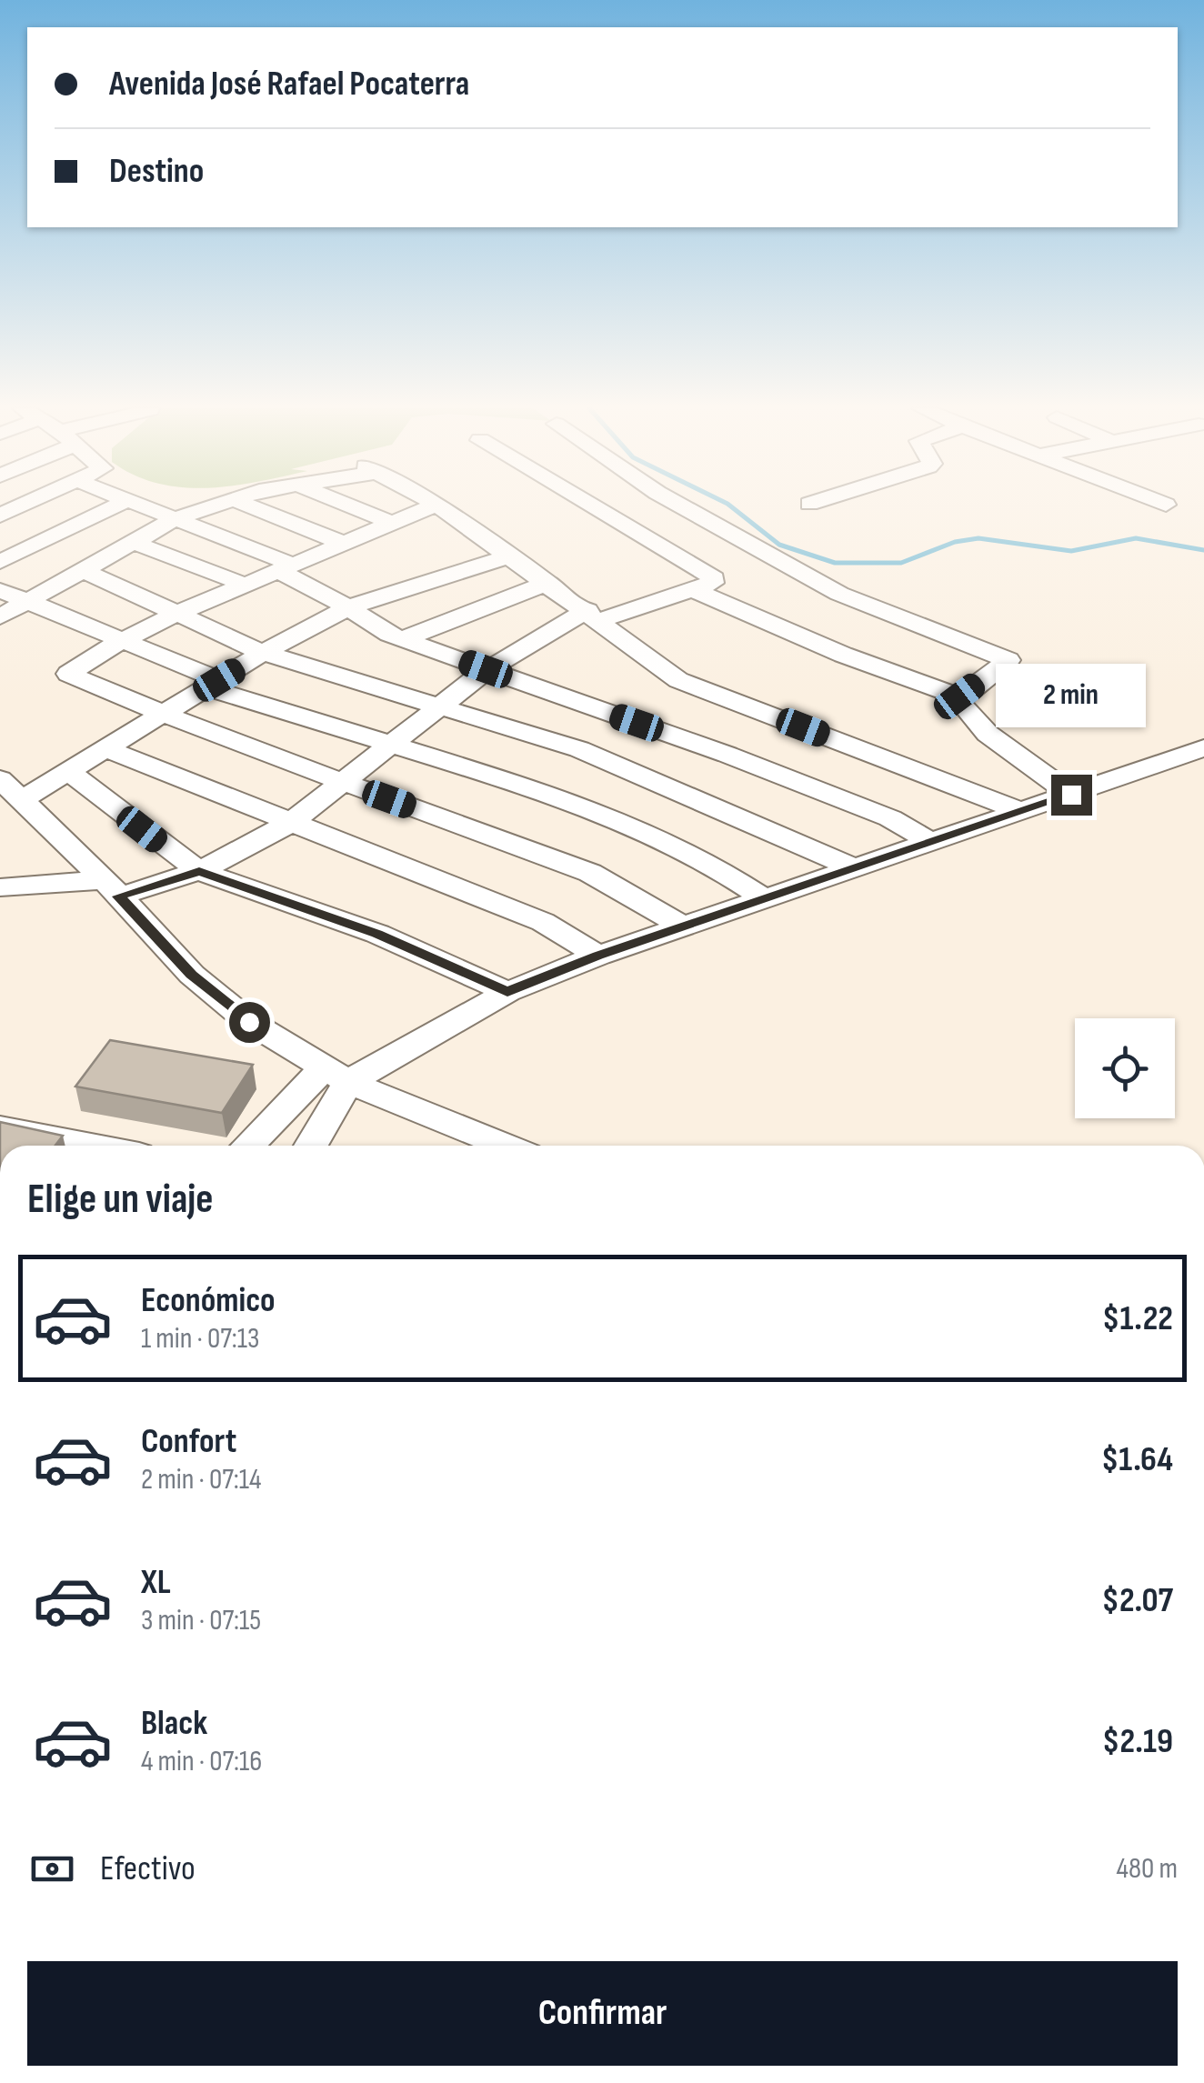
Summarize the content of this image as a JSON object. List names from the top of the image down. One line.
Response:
{"page":{"banner":["Avenida José Rafael Pocaterra","Destino"],"bubble":"2 min","heading":"Elige un viaje","list":[{"name":"Económico","note":"1 min · 07:13","value":"$1.22"},{"name":"Confort","note":"2 min · 07:14","value":"$1.64"},{"name":"XL","note":"3 min · 07:15","value":"$2.07"},{"name":"Black","note":"4 min · 07:16","value":"$2.19"}],"pay":["Efectivo","480 m"],"buttons":"Confirmar"}}
